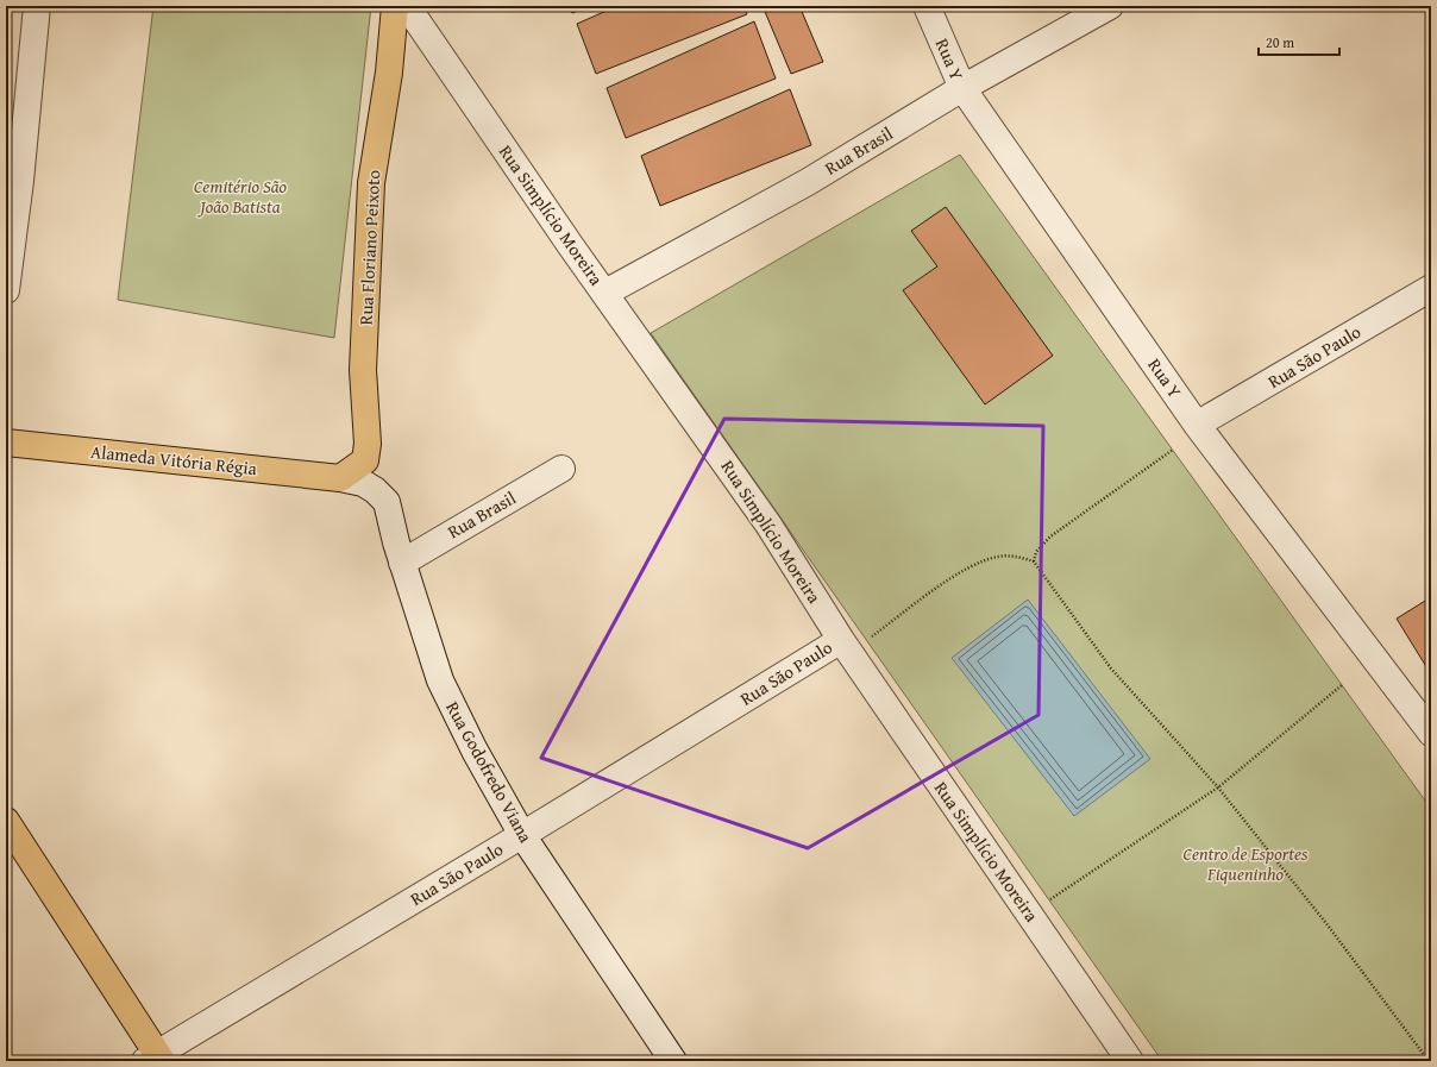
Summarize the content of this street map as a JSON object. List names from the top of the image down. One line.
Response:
{"streets":{"main road":["Rua Floriano Peixoto","Alameda Vitória Régia"],"street":["Rua Y","Rua Brasil","Rua Simplício Moreira","Rua São Paulo","Rua Godofredo Viana"]},"crossings":[["Rua Y","Rua Brasil"],["Rua Y","Rua São Paulo"],["Rua Brasil","Rua Simplício Moreira"],["Rua Brasil","Rua Godofredo Viana"],["Rua Simplício Moreira","Rua São Paulo"],["Rua Floriano Peixoto","Alameda Vitória Régia"],["Rua Floriano Peixoto","Rua Godofredo Viana"],["Rua São Paulo","Rua Godofredo Viana"],["Alameda Vitória Régia","Rua Godofredo Viana"]],"parks":["Cemitério São João Batista","Centro de Esportes Fiqueninho"],"scale_bar":"20 m"}
